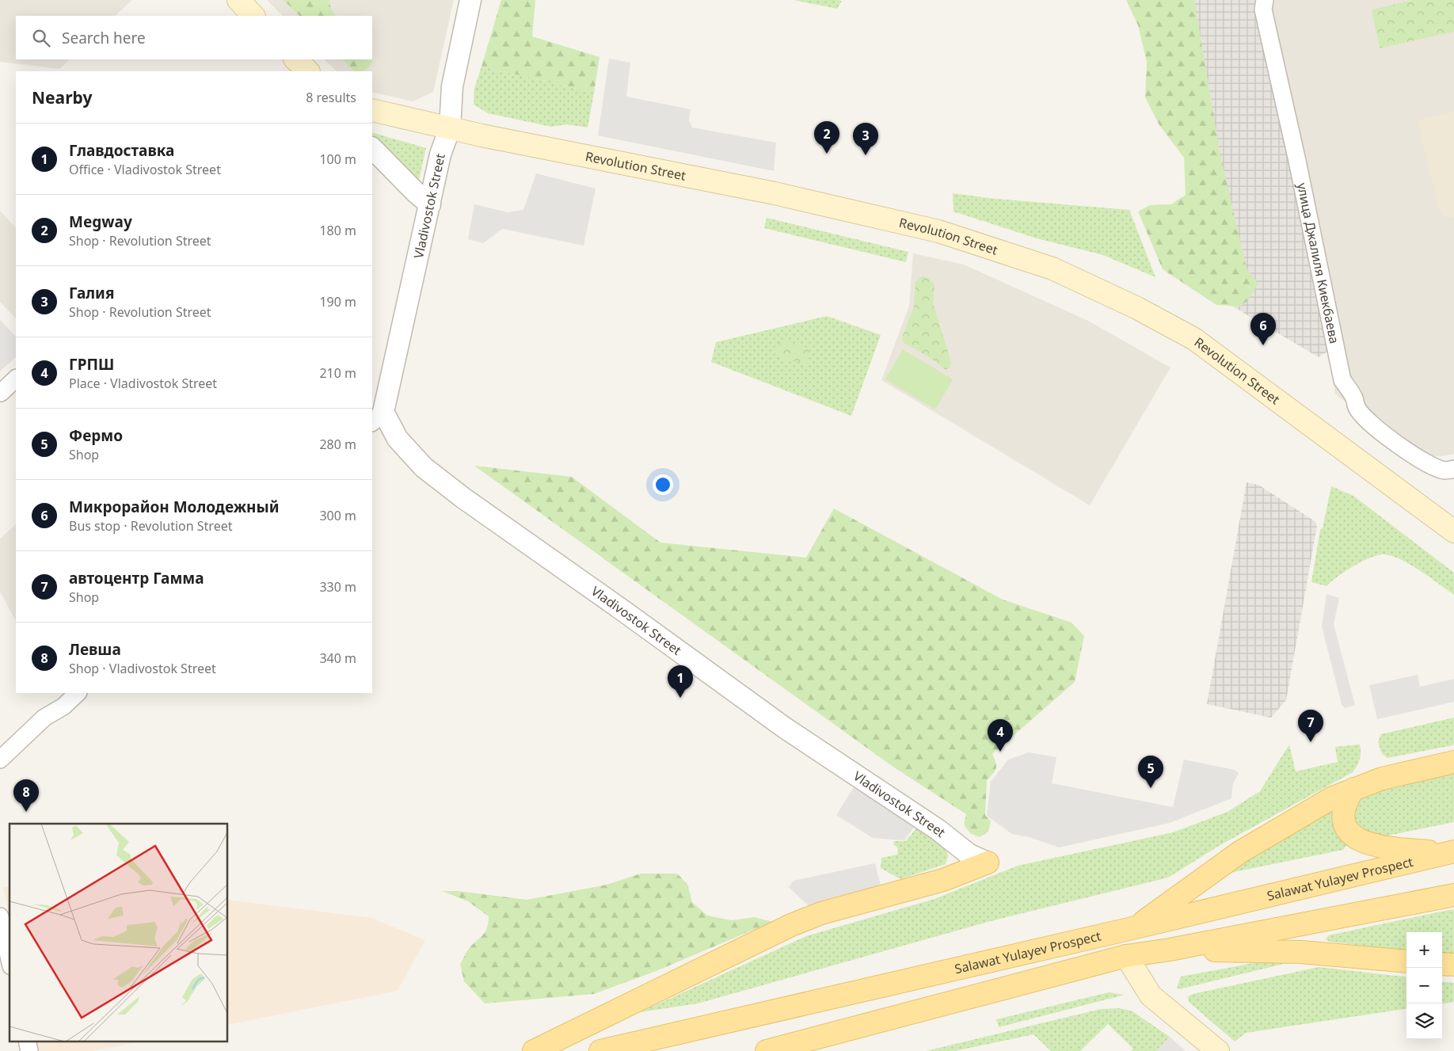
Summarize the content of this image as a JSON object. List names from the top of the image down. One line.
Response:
{"streets":{"main road":["Revolution Street","Salawat Yulayev Prospect"],"street":["Vladivostok Street","улица Джалиля Киекбаева"]},"crossings":[["Revolution Street","Vladivostok Street"]],"page":{"search":"Search here","heading":["Nearby","8 results"],"pins":["2","3","6","1","7","4","5","8"],"list":[{"mark":"1","name":"Главдоставка","note":"Office · Vladivostok Street","value":"100 m"},{"mark":"2","name":"Megway","note":"Shop · Revolution Street","value":"180 m"},{"mark":"3","name":"Галия","note":"Shop · Revolution Street","value":"190 m"},{"mark":"4","name":"ГРПШ","note":"Place · Vladivostok Street","value":"210 m"},{"mark":"5","name":"Фермо","note":"Shop","value":"280 m"},{"mark":"6","name":"Микрорайон Молодежный","note":"Bus stop · Revolution Street","value":"300 m"},{"mark":"7","name":"автоцентр Гамма","note":"Shop","value":"330 m"},{"mark":"8","name":"Левша","note":"Shop · Vladivostok Street","value":"340 m"}],"map_buttons":["+","−"]}}
